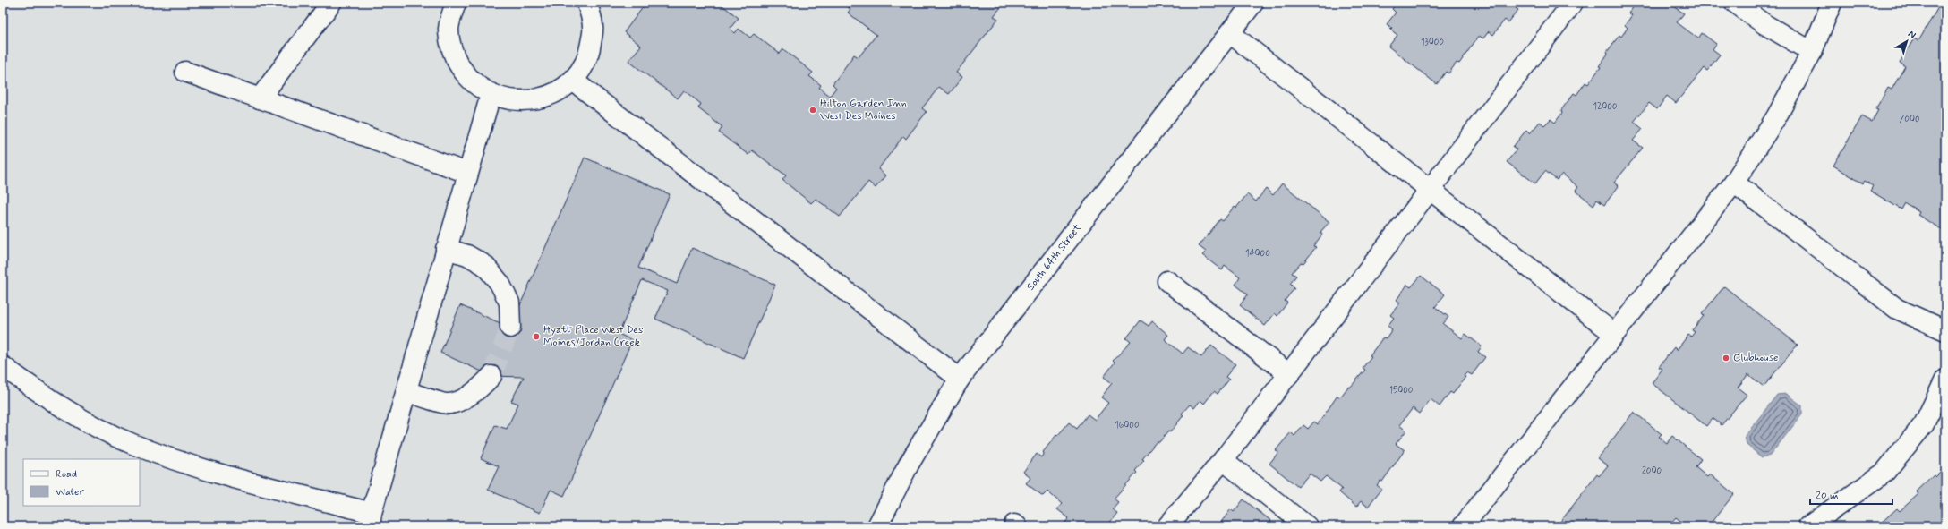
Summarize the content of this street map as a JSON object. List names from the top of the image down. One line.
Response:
{"streets":{"street":["South 64th Street"]},"places":["Hilton Garden Inn West Des Moines","Hyatt Place West Des Moines/Jordan Creek","Clubhouse"],"house_numbers":["13000","12000","7000","14000","15000","16000","2000"],"legend":["Road","Water"],"scale_bar":"20 m","north":"top right"}
